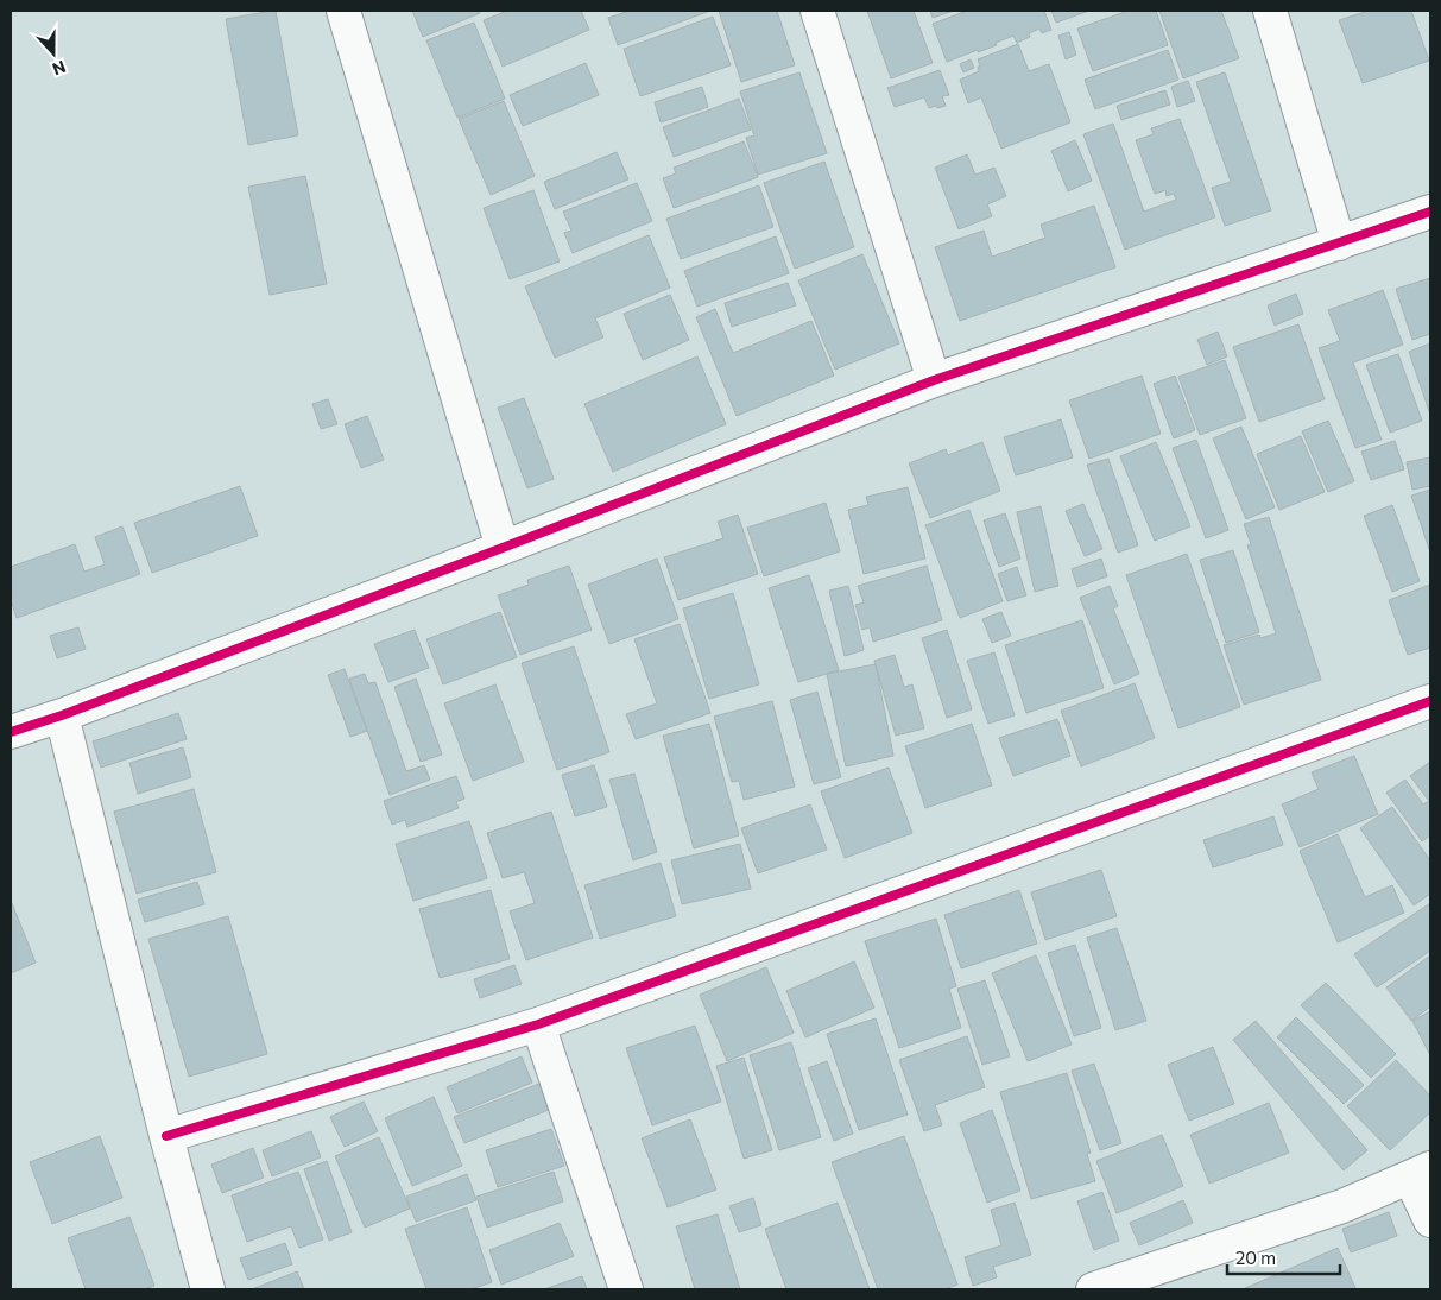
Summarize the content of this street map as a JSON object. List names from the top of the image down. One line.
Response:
{"scale_bar":"20 m","north":"bottom"}
